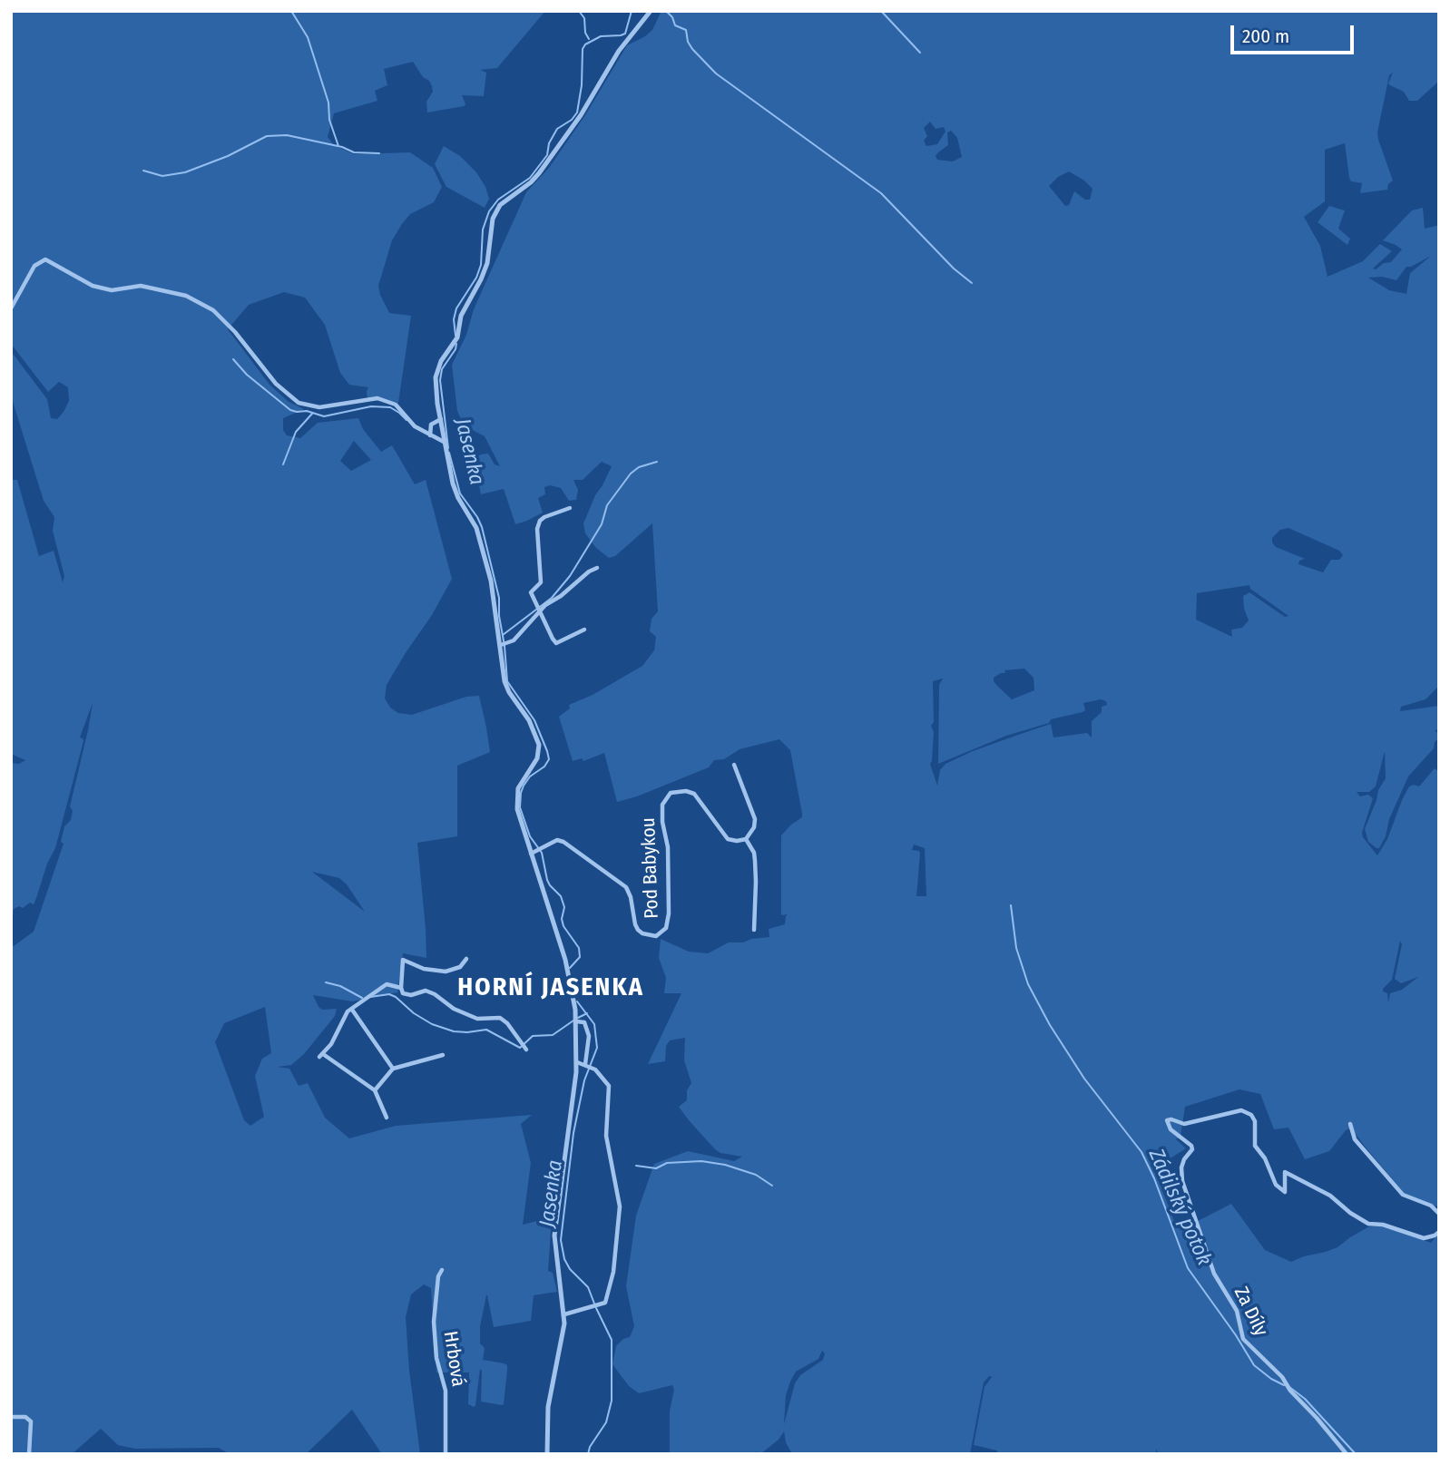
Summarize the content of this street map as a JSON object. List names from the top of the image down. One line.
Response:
{"streets":{"street":["Pod Babykou","Za Díly","Hrbová"]},"districts":["HORNÍ JASENKA"],"water":["Jasenka","Zádilský potok"],"scale_bar":"200 m"}
